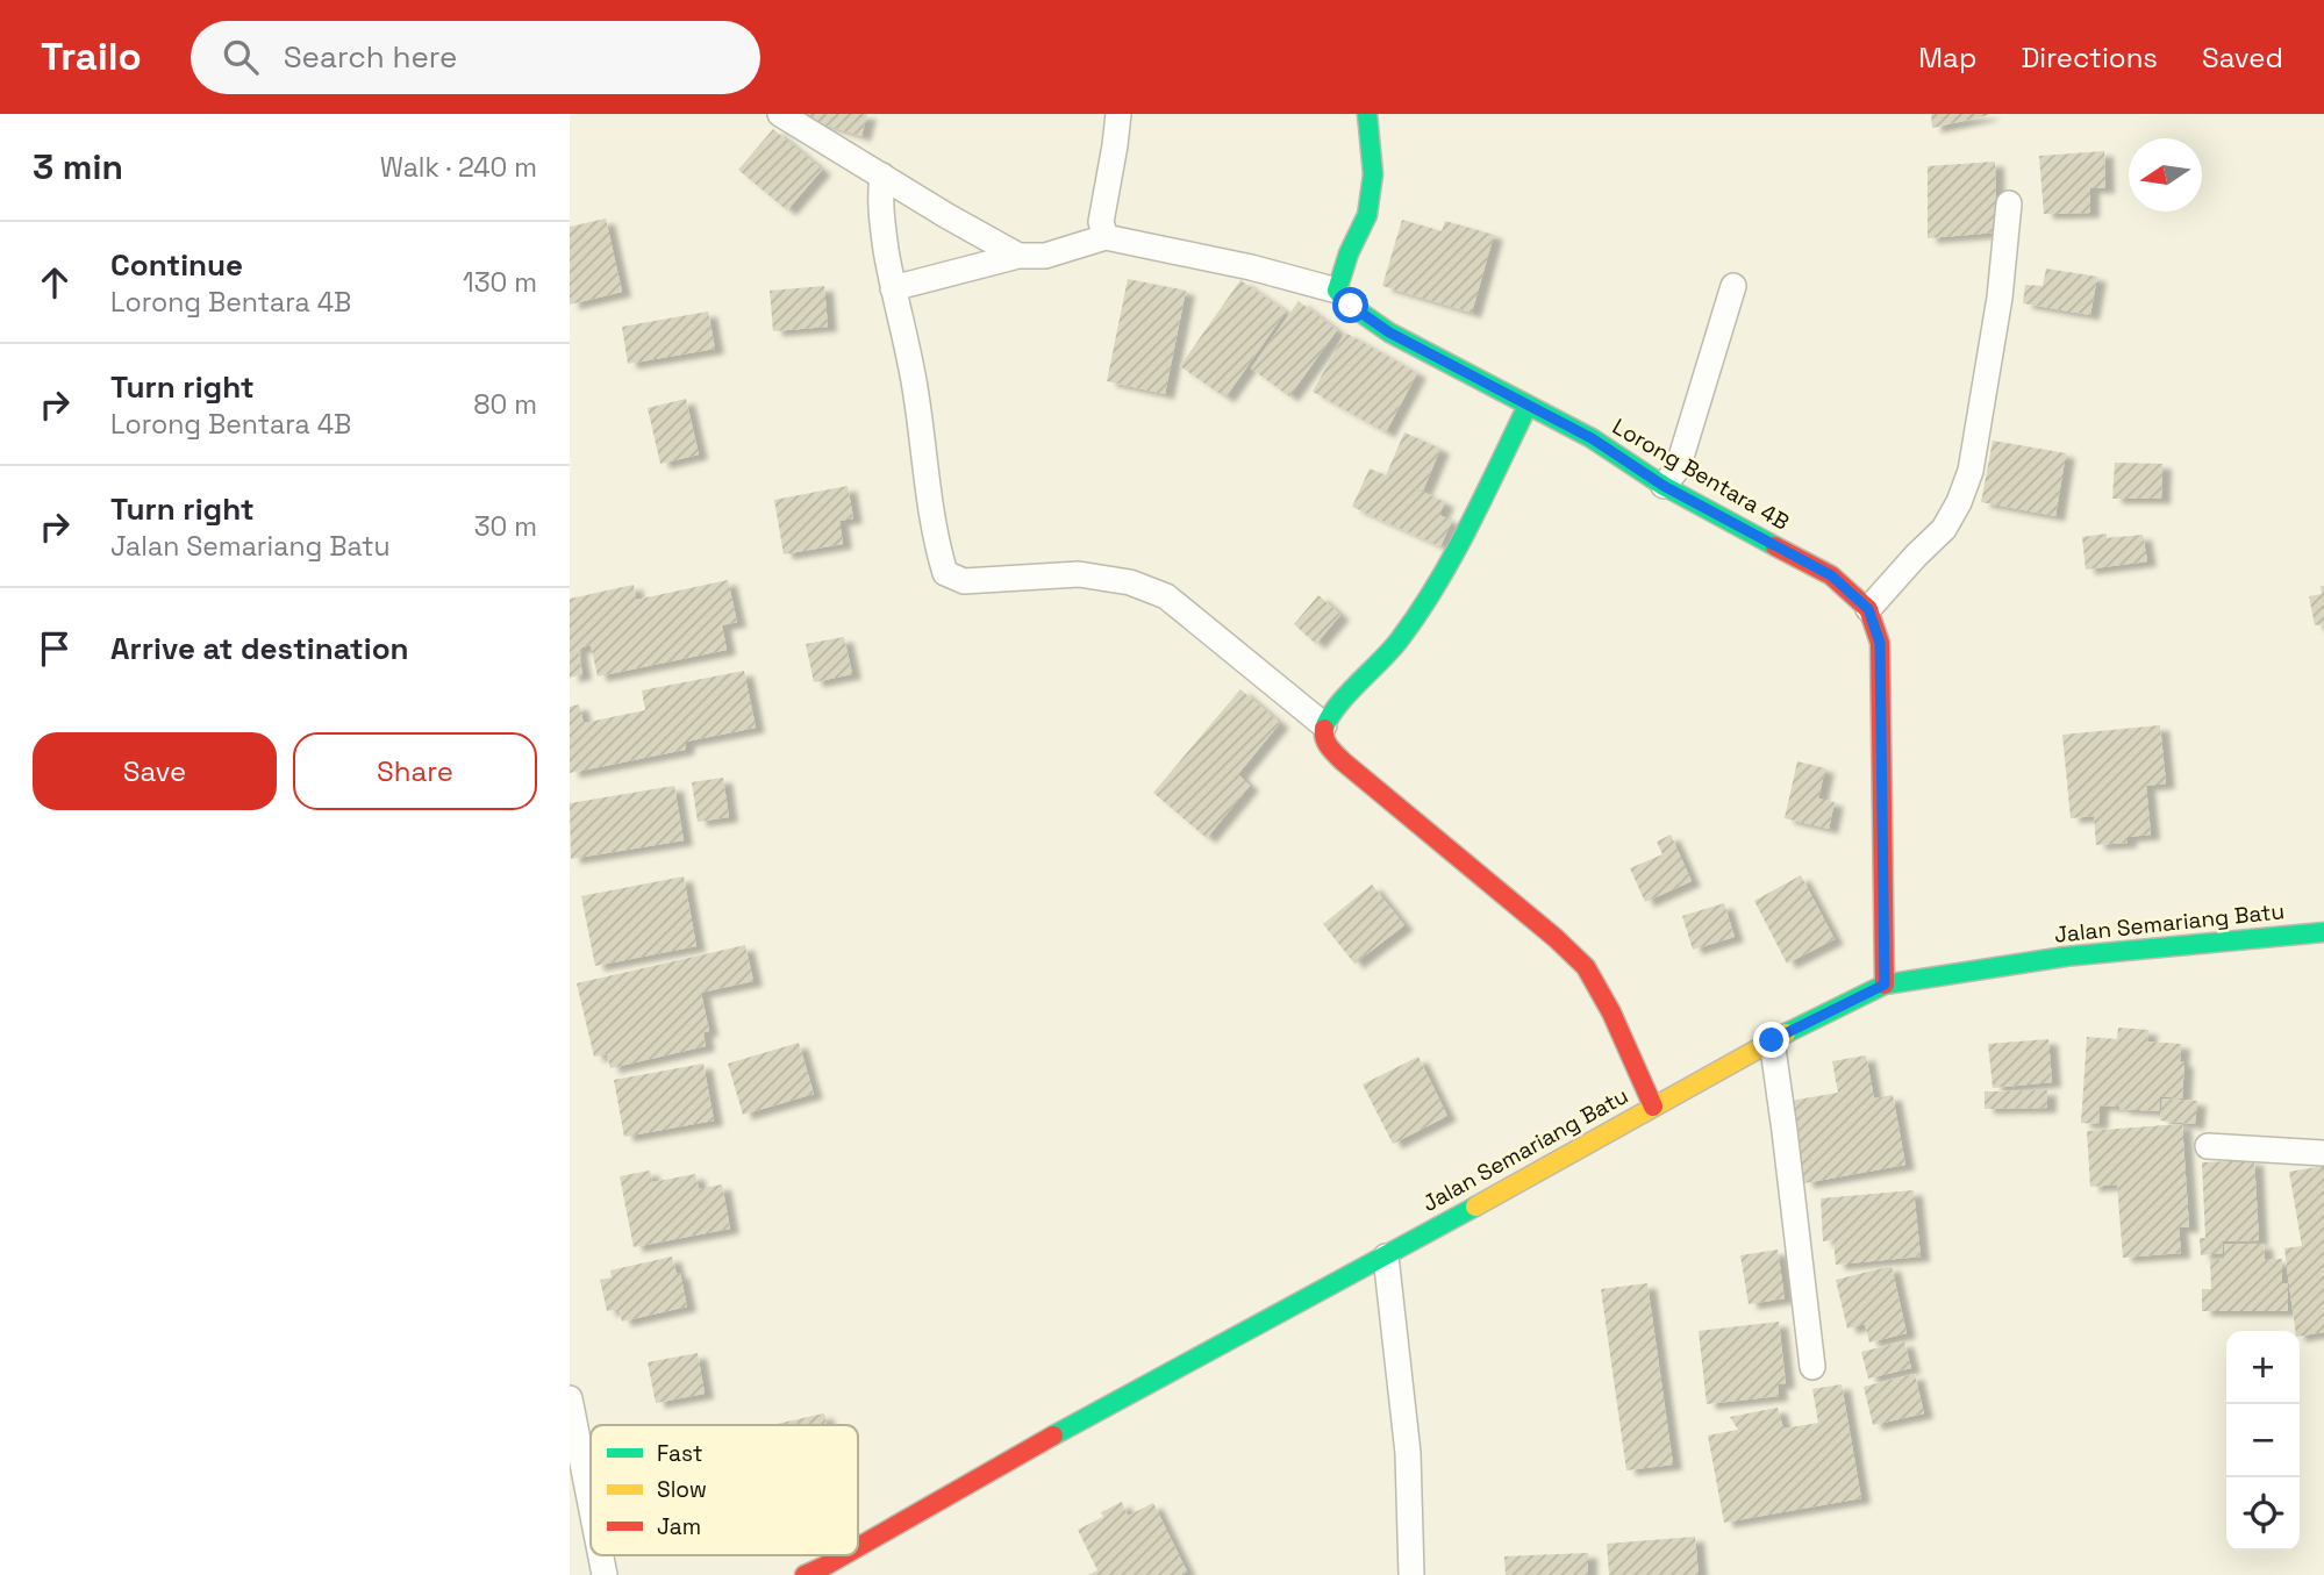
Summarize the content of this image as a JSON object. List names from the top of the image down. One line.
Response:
{"streets":{"street":["Lorong Bentara 4B","Jalan Semariang Batu"]},"legend":["Fast","Slow","Jam"],"north":"left","page":{"header":"Trailo","search":"Search here","nav":["Map","Directions","Saved"],"heading":["3 min","Walk · 240 m"],"list":[["Continue","Lorong Bentara 4B","130 m"],["Turn right","Lorong Bentara 4B","80 m"],["Turn right","Jalan Semariang Batu","30 m"],"Arrive at destination"],"buttons":["Save","Share"],"map_buttons":["+","−"]}}
